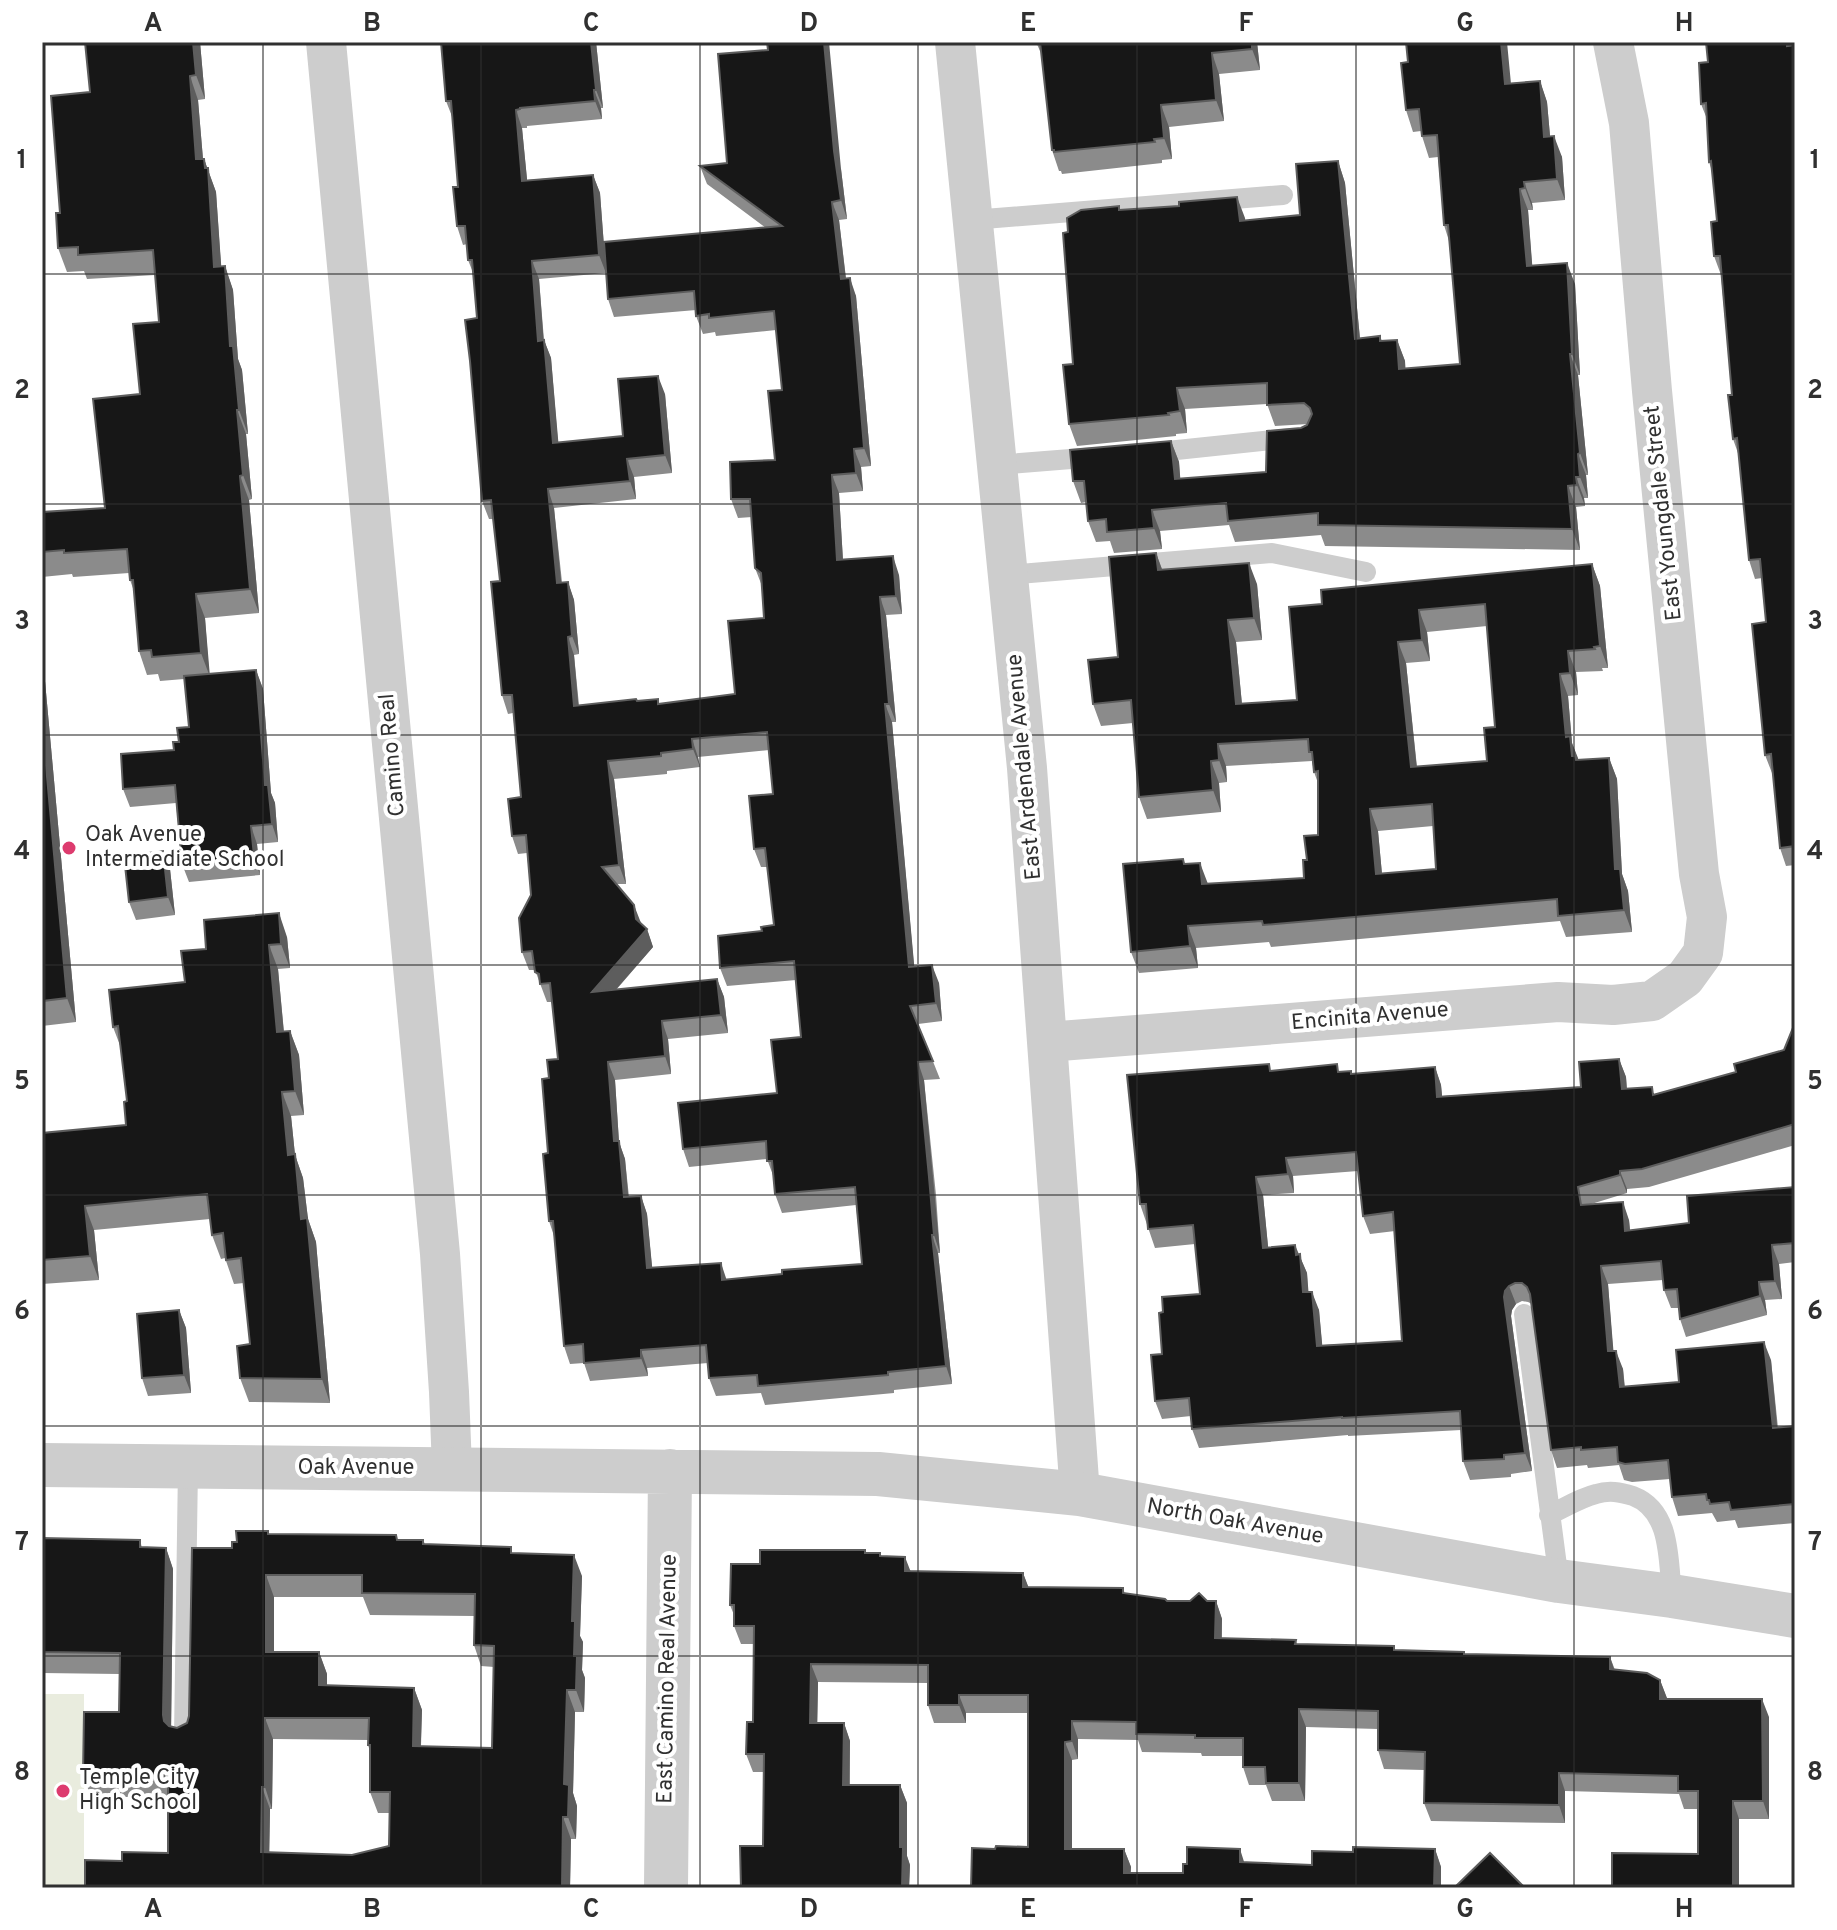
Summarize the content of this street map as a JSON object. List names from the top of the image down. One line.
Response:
{"streets":{"street":["East Youngdale Street","Camino Real","East Ardendale Avenue","Encinita Avenue","Oak Avenue","North Oak Avenue","East Camino Real Avenue"]},"crossings":[["East Youngdale Street","Encinita Avenue"],["Camino Real","Oak Avenue"],["East Ardendale Avenue","Encinita Avenue"],["East Ardendale Avenue","North Oak Avenue"],["Oak Avenue","North Oak Avenue"],["Oak Avenue","East Camino Real Avenue"],["North Oak Avenue","East Camino Real Avenue"]],"places":["Oak Avenue Intermediate School","Temple City High School"],"grid":{"columns":["A","B","C","D","E","F","G","H"],"rows":["1","2","3","4","5","6","7","8"]}}
